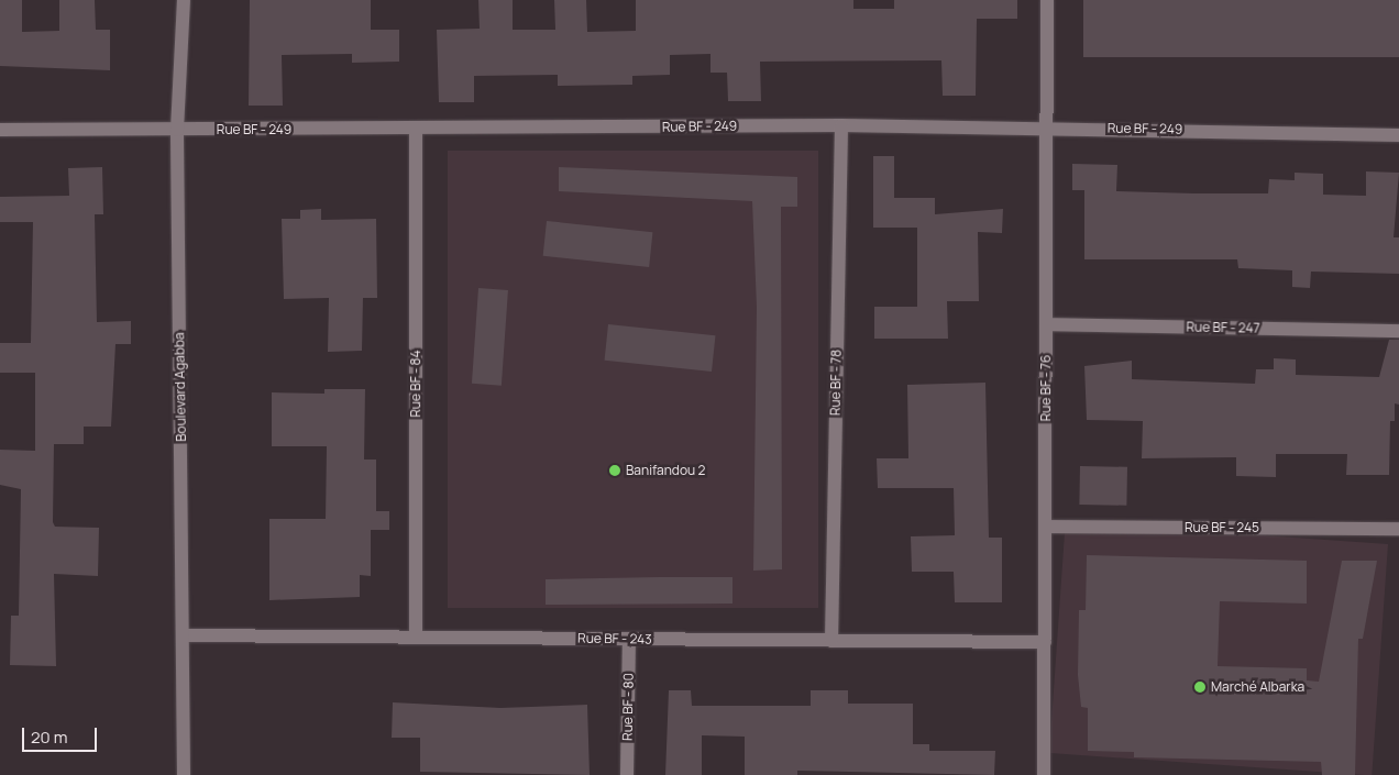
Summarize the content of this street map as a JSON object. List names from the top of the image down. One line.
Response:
{"streets":{"street":["Rue BF - 249","Rue BF - 247","Rue BF - 78","Rue BF - 84","Boulevard Agabba","Rue BF - 76","Rue BF - 245","Rue BF - 243","Rue BF - 80"]},"crossings":[["Rue BF - 249","Rue BF - 78"],["Rue BF - 249","Rue BF - 84"],["Rue BF - 249","Boulevard Agabba"],["Rue BF - 249","Rue BF - 76"],["Rue BF - 247","Rue BF - 76"],["Rue BF - 78","Rue BF - 243"],["Rue BF - 84","Rue BF - 243"],["Boulevard Agabba","Rue BF - 243"],["Rue BF - 76","Rue BF - 245"],["Rue BF - 76","Rue BF - 243"],["Rue BF - 243","Rue BF - 80"]],"places":["Banifandou 2","Marché Albarka"],"scale_bar":"20 m"}
